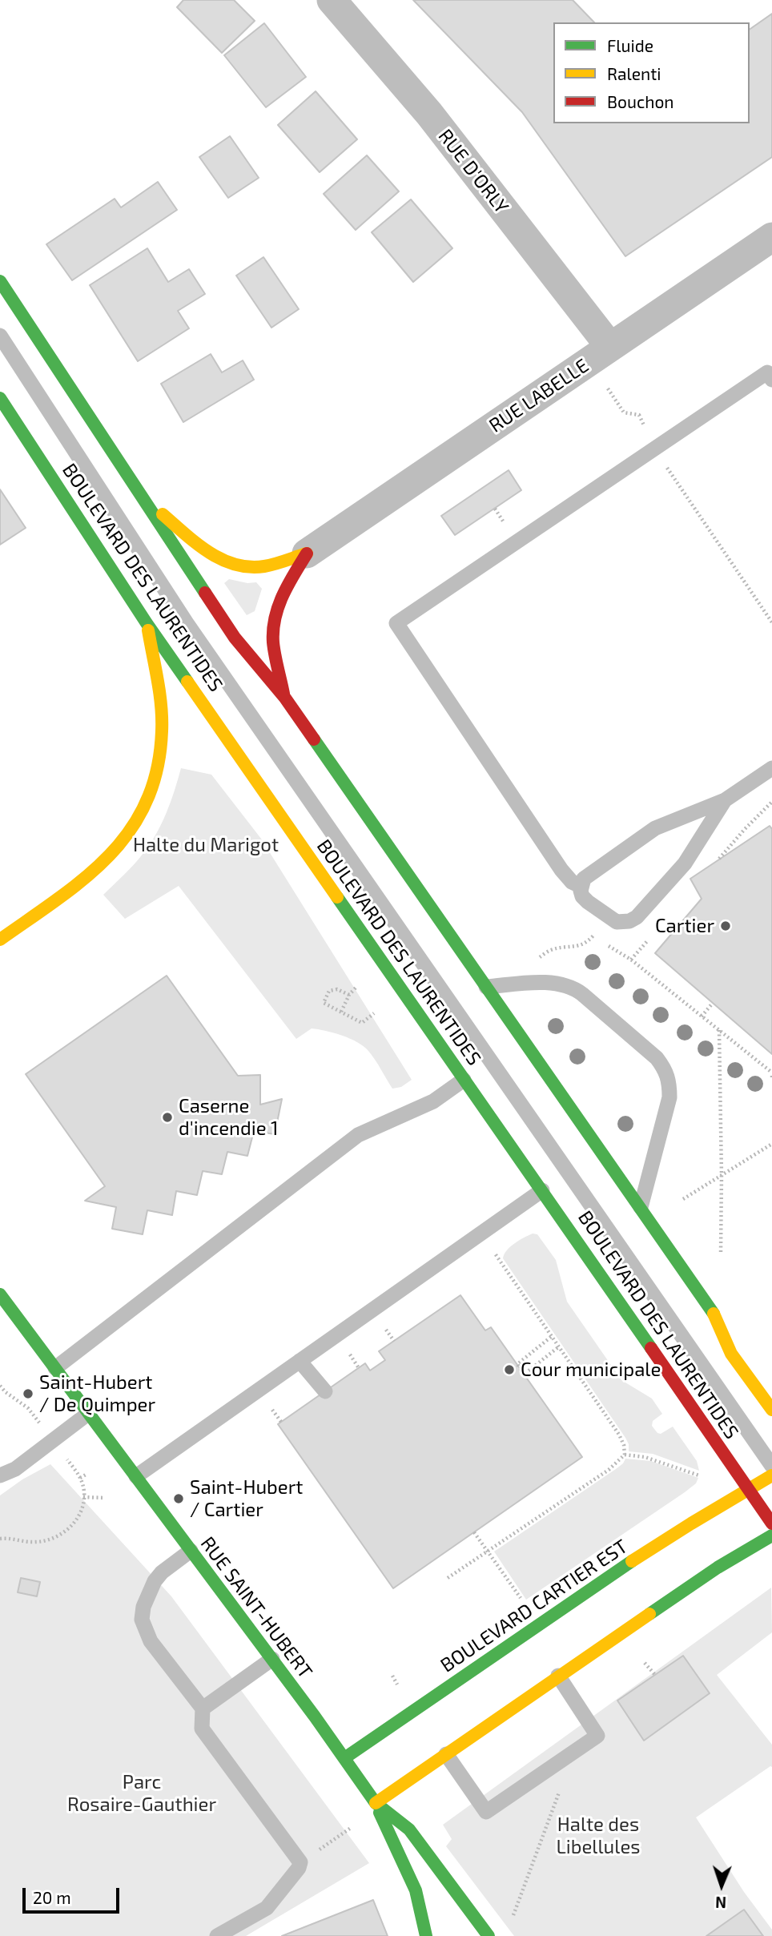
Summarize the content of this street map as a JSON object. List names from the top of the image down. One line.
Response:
{"streets":{"main road":["BOULEVARD DES LAURENTIDES","BOULEVARD CARTIER EST","RUE SAINT-HUBERT"],"street":["RUE D'ORLY","RUE LABELLE"]},"crossings":[["RUE D'ORLY","RUE LABELLE"],["BOULEVARD DES LAURENTIDES","BOULEVARD CARTIER EST"],["BOULEVARD CARTIER EST","RUE SAINT-HUBERT"]],"parks":["Halte du Marigot","Parc Rosaire-Gauthier","Halte des Libellules"],"places":["Cartier","Caserne d'incendie 1","Cour municipale","Saint-Hubert / De Quimper","Saint-Hubert / Cartier"],"legend":["Fluide","Ralenti","Bouchon"],"scale_bar":"20 m","north":"bottom"}
